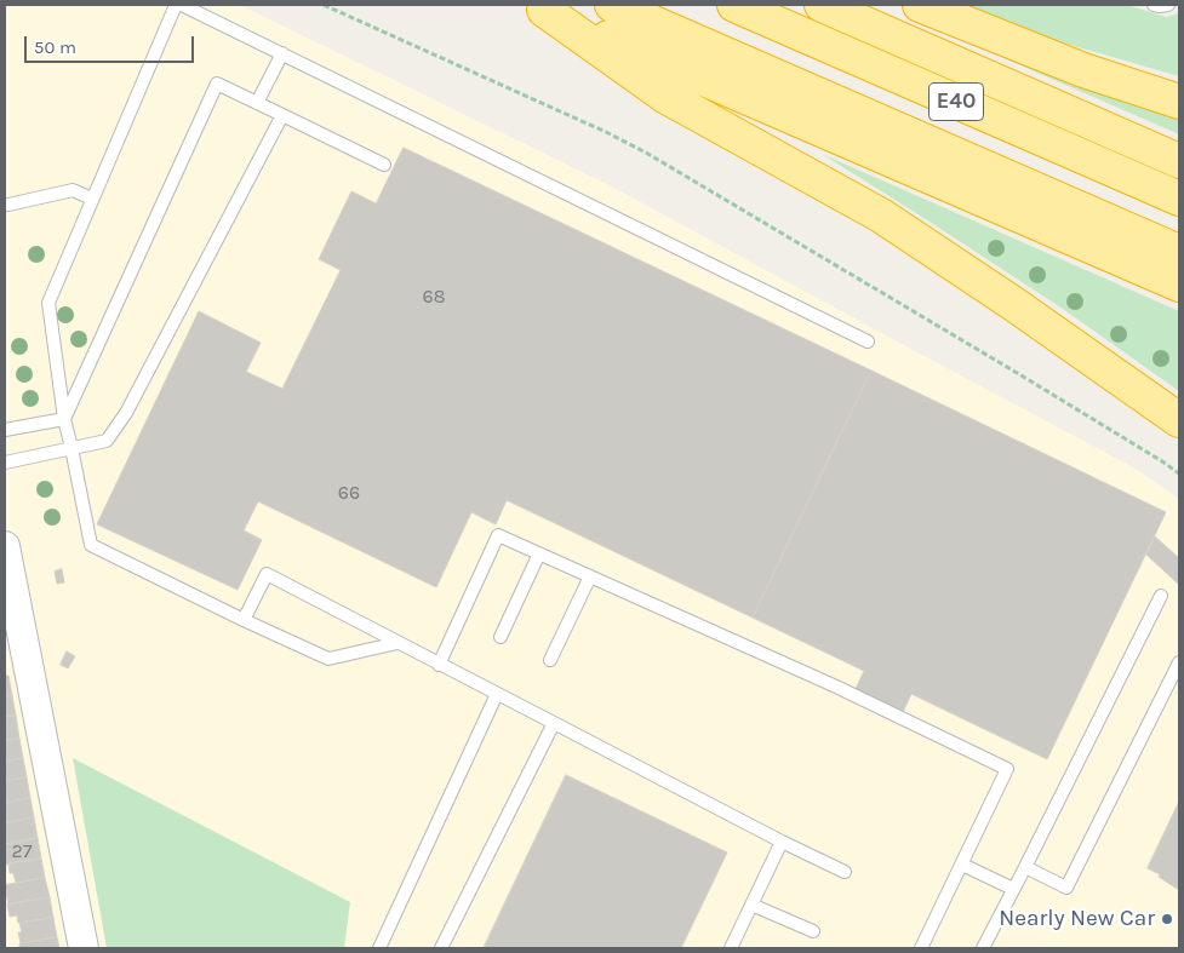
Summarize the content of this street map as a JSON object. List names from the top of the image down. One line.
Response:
{"streets":{"highway":["E40"]},"places":["Nearly New Car"],"house_numbers":["68","66","27"],"scale_bar":"50 m"}
